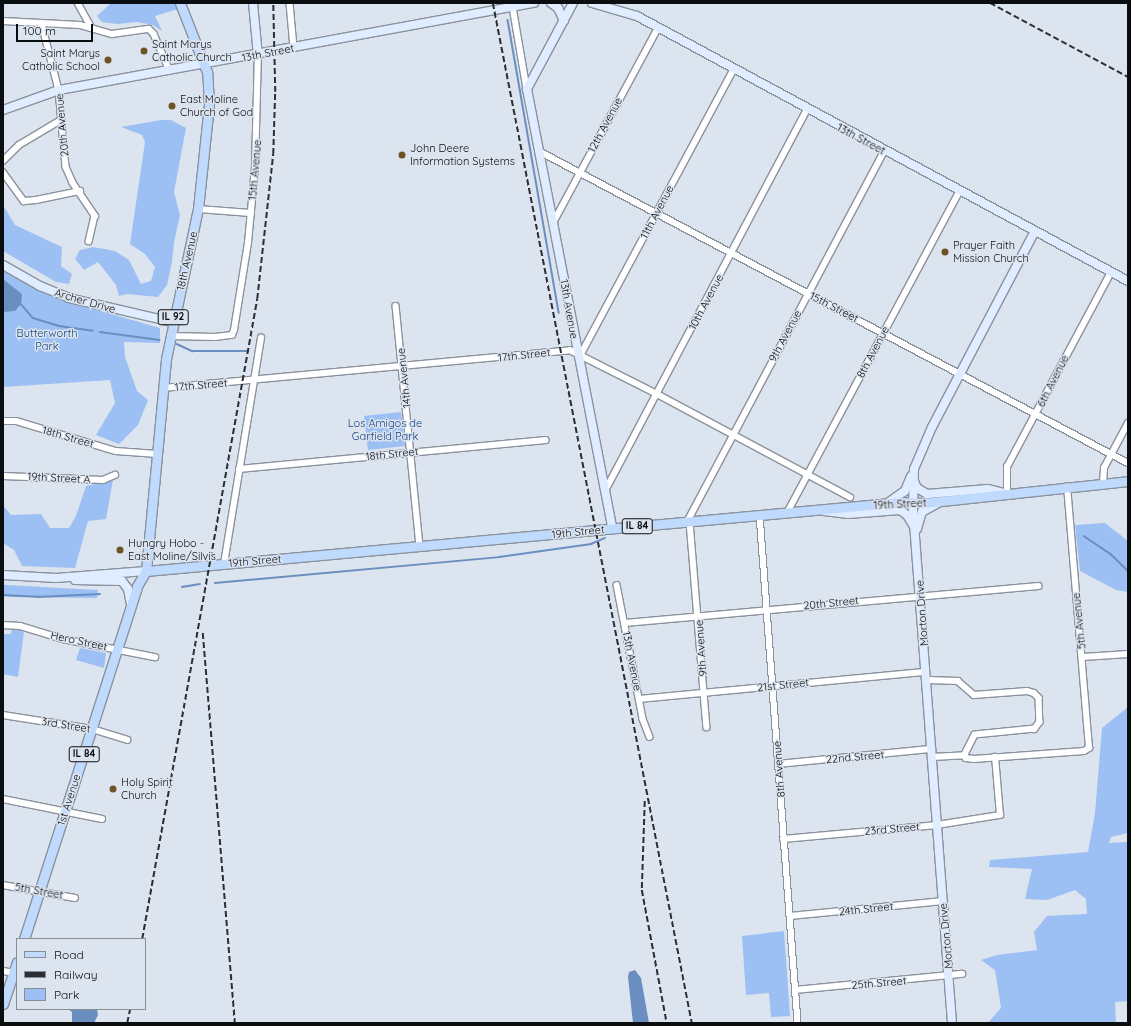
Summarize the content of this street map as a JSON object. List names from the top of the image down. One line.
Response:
{"streets":{"main road":["18th Avenue","IL 92","19th Street","IL 84","1st Avenue"],"street":["13th Street","20th Avenue","12th Avenue","15th Avenue","11th Avenue","Archer Drive","10th Avenue","15th Street","13th Avenue","9th Avenue","8th Avenue","17th Street","14th Avenue","6th Avenue","18th Street","19th Street A","20th Street","Morton Drive","5th Avenue","Hero Street","21st Street","3rd Street","22nd Street","23rd Street","5th Street","24th Street","25th Street"]},"crossings":[["13th Street","20th Avenue"],["13th Street","12th Avenue"],["13th Street","15th Avenue"],["13th Street","11th Avenue"],["13th Street","18th Avenue"],["13th Street","10th Avenue"],["13th Street","13th Avenue"],["13th Street","9th Avenue"],["13th Street","8th Avenue"],["13th Street","6th Avenue"],["13th Street","Morton Drive"],["12th Avenue","15th Street"],["12th Avenue","13th Avenue"],["15th Avenue","18th Avenue"],["11th Avenue","15th Street"],["11th Avenue","13th Avenue"],["11th Avenue","17th Street"],["18th Avenue","Archer Drive"],["18th Avenue","17th Street"],["18th Avenue","18th Street"],["18th Avenue","19th Street"],["18th Avenue","1st Avenue"],["10th Avenue","15th Street"],["10th Avenue","13th Avenue"],["15th Street","13th Avenue"],["15th Street","9th Avenue"],["15th Street","8th Avenue"],["15th Street","6th Avenue"],["15th Street","Morton Drive"],["13th Avenue","17th Street"],["13th Avenue","19th Street"],["13th Avenue","20th Street"],["13th Avenue","21st Street"],["9th Avenue","19th Street"],["9th Avenue","20th Street"],["9th Avenue","21st Street"],["8th Avenue","19th Street"],["8th Avenue","20th Street"],["8th Avenue","21st Street"],["8th Avenue","22nd Street"],["8th Avenue","23rd Street"],["8th Avenue","24th Street"],["8th Avenue","25th Street"],["17th Street","14th Avenue"],["14th Avenue","18th Street"],["14th Avenue","19th Street"],["6th Avenue","19th Street"],["19th Street","Morton Drive"],["19th Street","5th Avenue"],["19th Street","1st Avenue"],["20th Street","Morton Drive"],["Morton Drive","21st Street"],["Morton Drive","22nd Street"],["Morton Drive","23rd Street"],["Morton Drive","24th Street"],["Morton Drive","25th Street"],["5th Avenue","22nd Street"],["Hero Street","1st Avenue"],["21st Street","22nd Street"],["3rd Street","1st Avenue"],["22nd Street","23rd Street"],["1st Avenue","5th Street"]],"parks":["Butterworth Park","Los Amigos de Garfield Park"],"places":["Saint Marys Catholic Church","Saint Marys Catholic School","East Moline Church of God","John Deere Information Systems","Prayer Faith Mission Church","Hungry Hobo - East Moline/Silvis","Holy Spirit Church"],"legend":["Road","Railway","Park"],"scale_bar":"100 m"}
